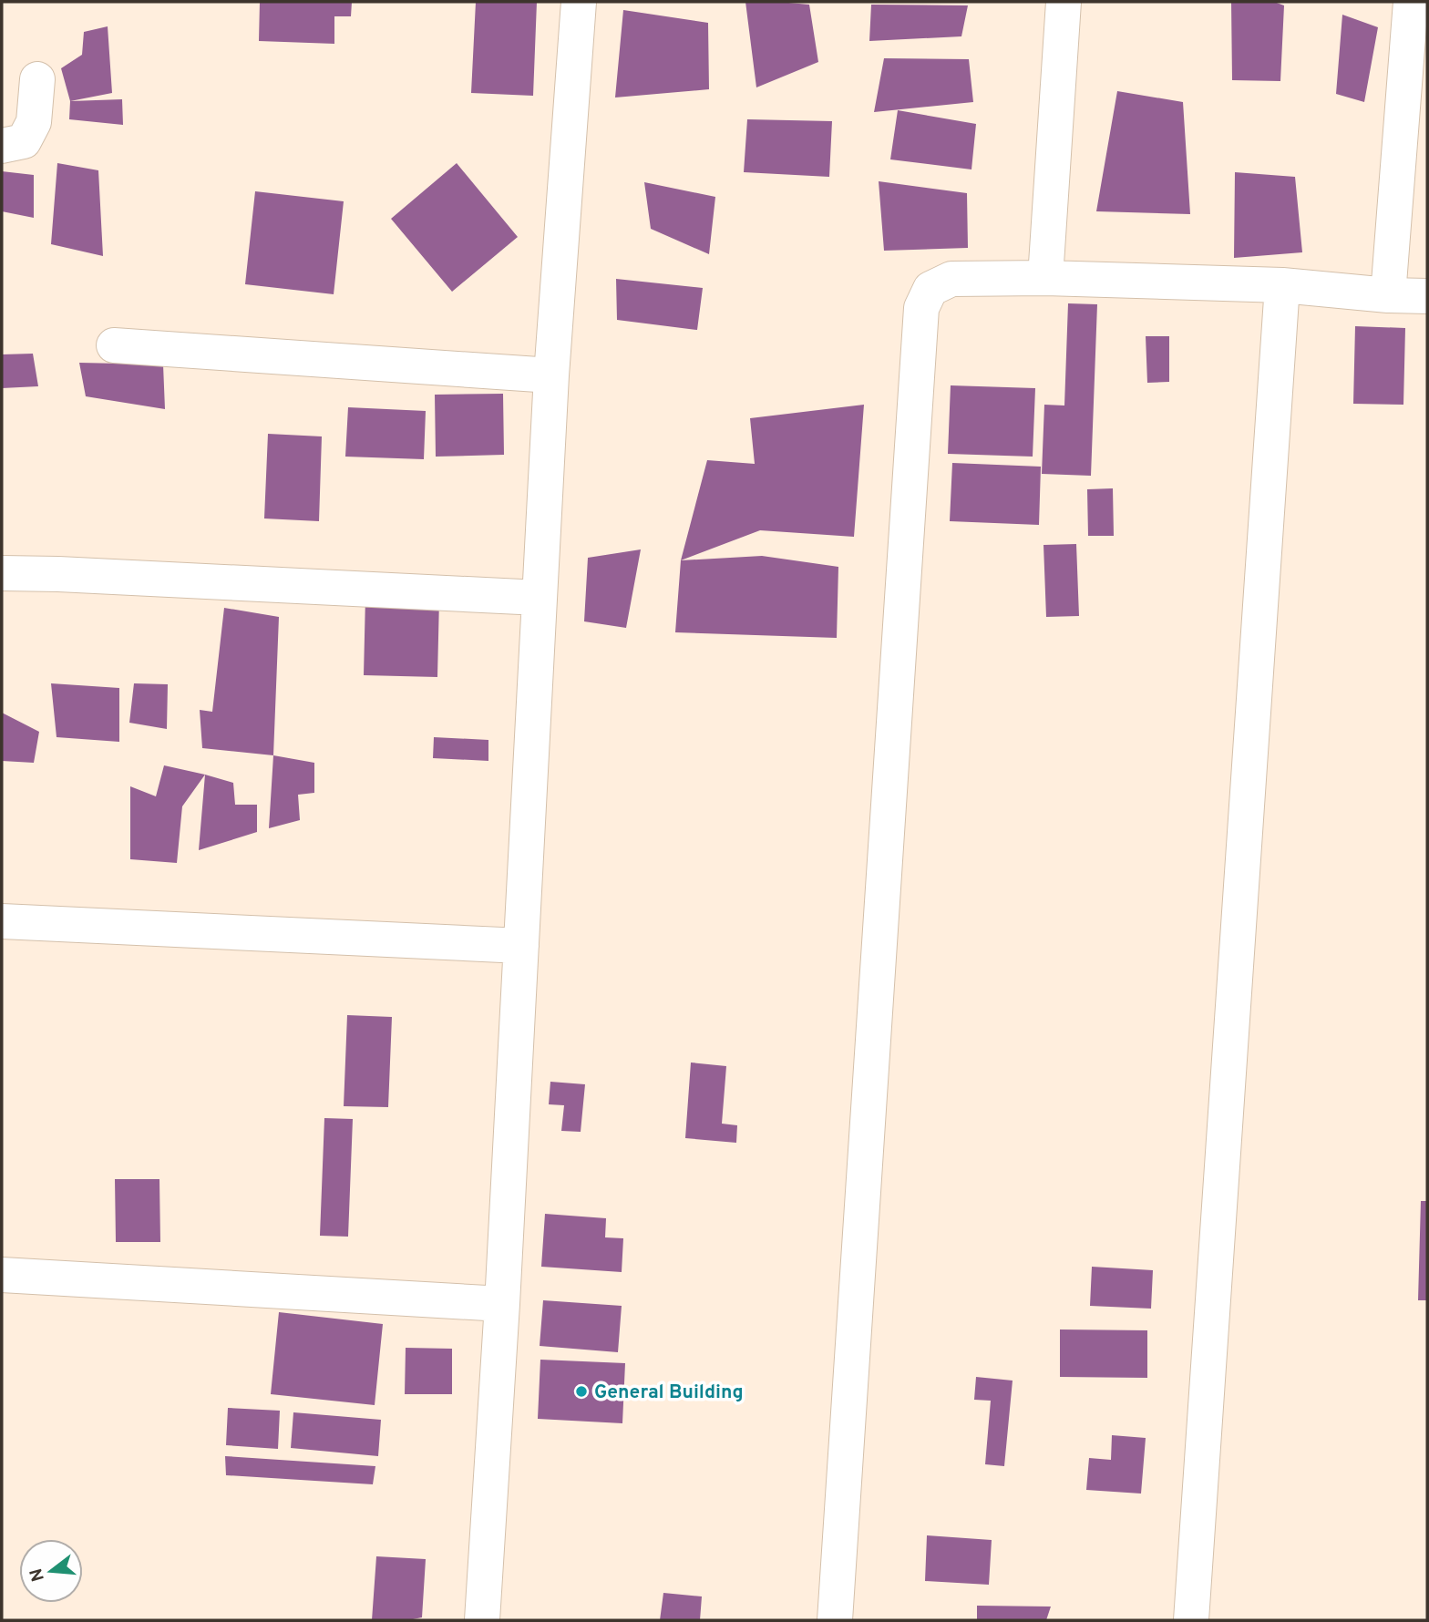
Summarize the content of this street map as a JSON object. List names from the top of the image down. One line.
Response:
{"places":["General Building"],"north":"left"}
